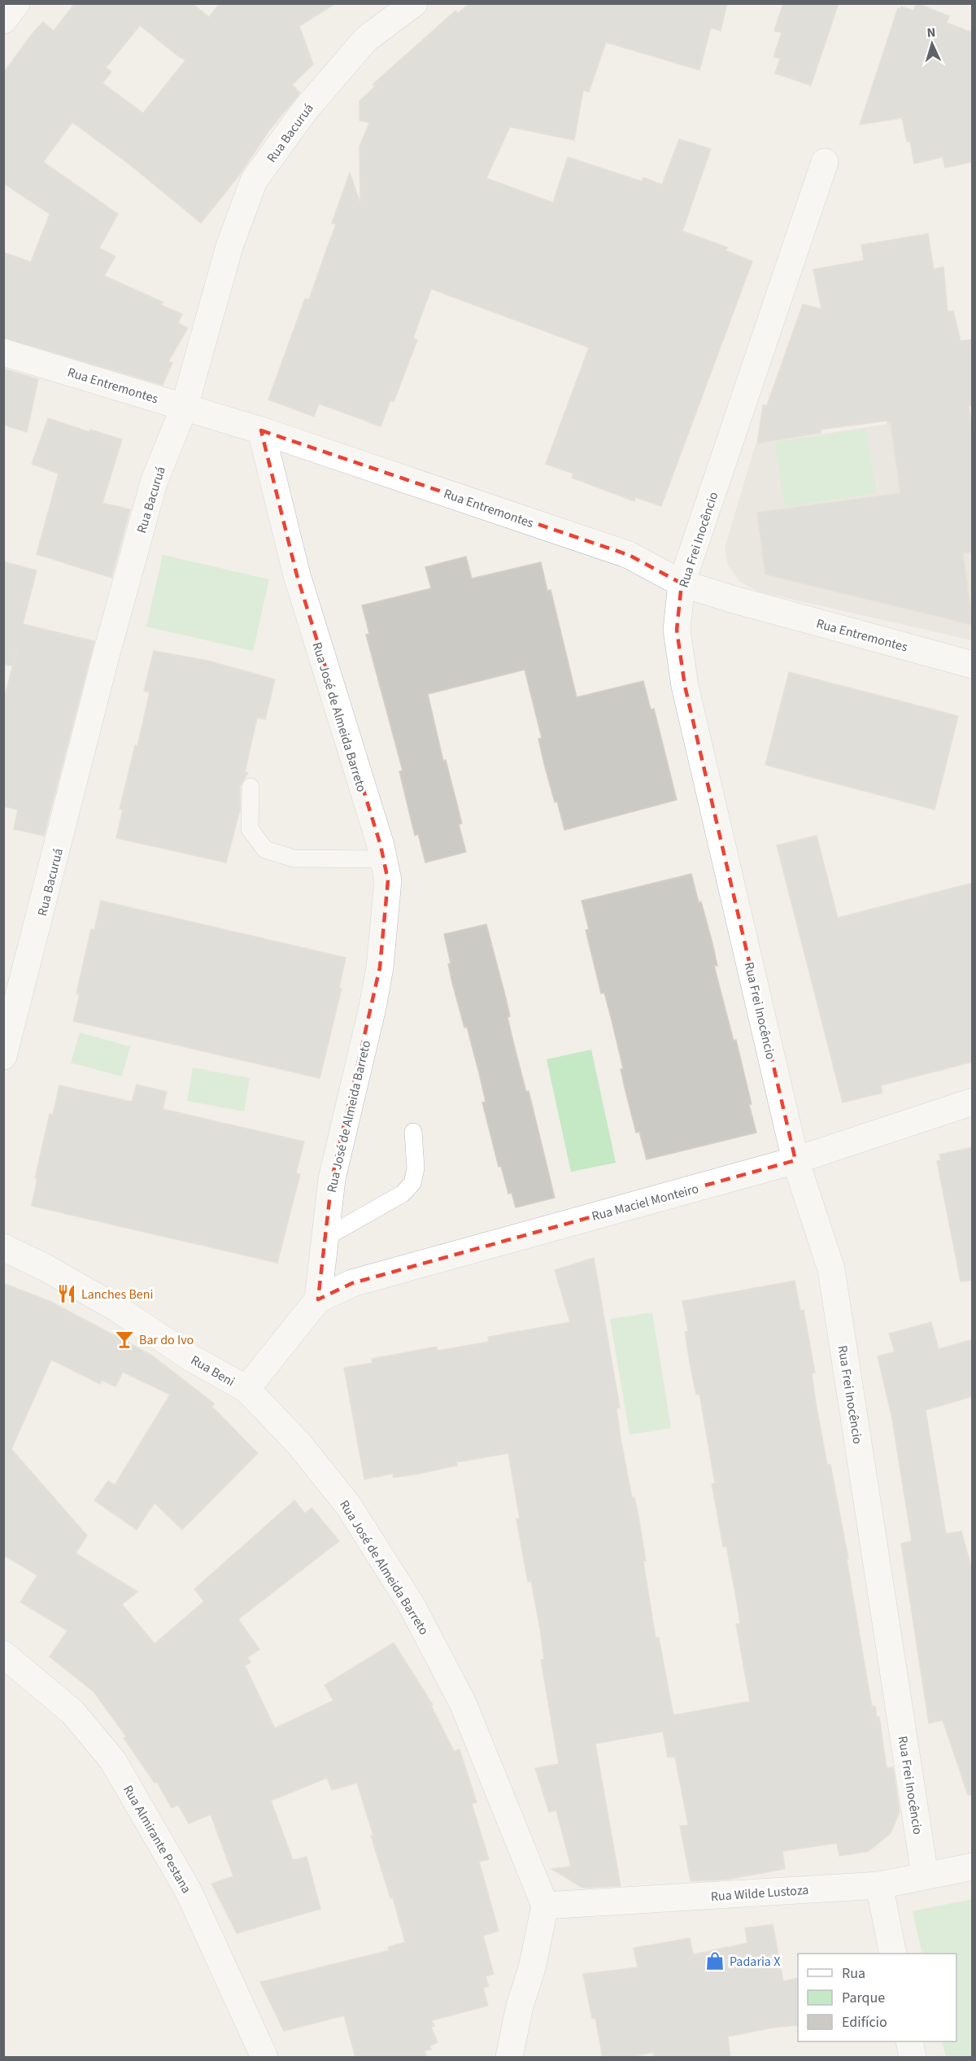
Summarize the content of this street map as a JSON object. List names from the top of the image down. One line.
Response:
{"streets":{"street":["Rua Bacuruá","Rua Entremontes","Rua Frei Inocêncio","Rua José de Almeida Barreto","Rua Maciel Monteiro","Rua Beni","Rua Almirante Pestana","Rua Wilde Lustoza"]},"crossings":[["Rua Bacuruá","Rua Entremontes"],["Rua Entremontes","Rua Frei Inocêncio"],["Rua Entremontes","Rua José de Almeida Barreto"],["Rua Frei Inocêncio","Rua Maciel Monteiro"],["Rua Frei Inocêncio","Rua Wilde Lustoza"],["Rua José de Almeida Barreto","Rua Maciel Monteiro"],["Rua José de Almeida Barreto","Rua Beni"],["Rua José de Almeida Barreto","Rua Wilde Lustoza"]],"places":{"restaurant":["Lanches Beni"],"bar":["Bar do Ivo"],"shop":["Padaria X"]},"legend":["Rua","Parque","Edifício"],"north":"top"}
